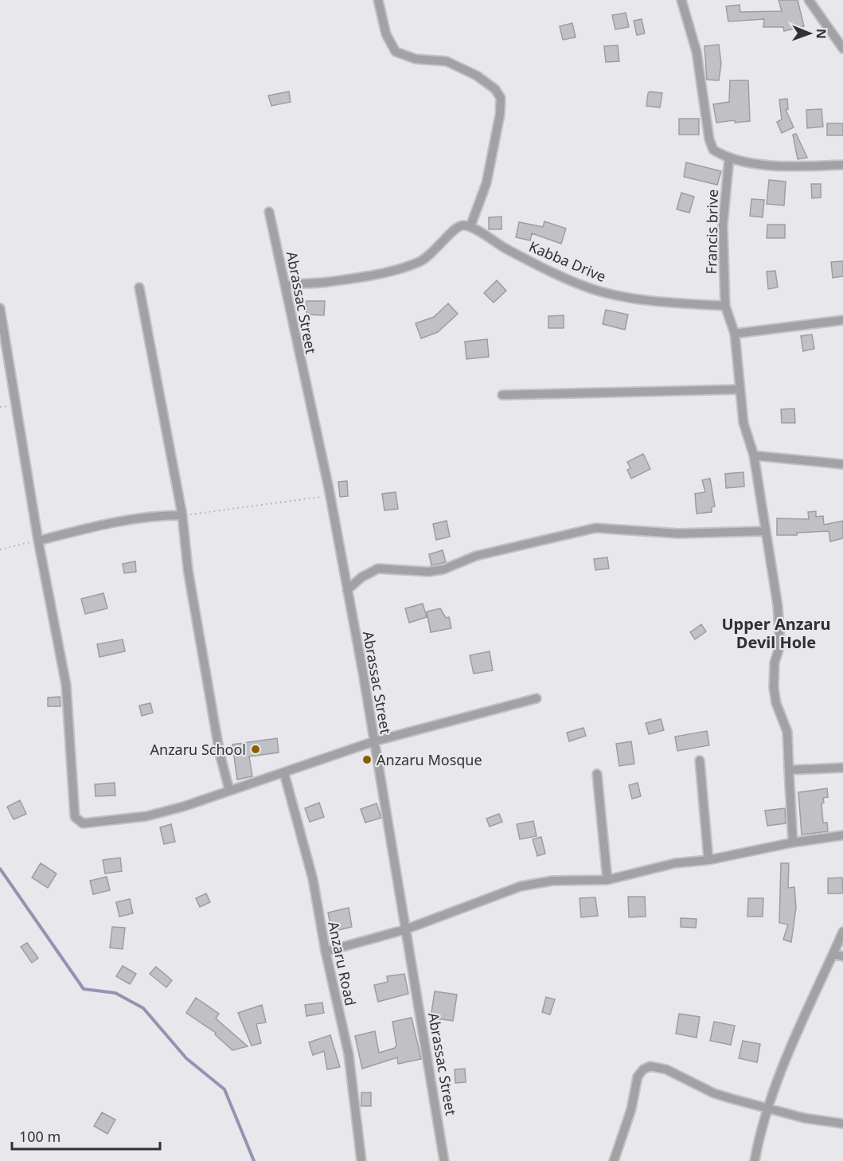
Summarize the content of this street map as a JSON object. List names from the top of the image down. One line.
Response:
{"streets":{"street":["Francis brive","Kabba Drive","Abrassac Street","Anzaru Road"]},"crossings":[["Francis brive","Kabba Drive"]],"districts":["Upper Anzaru Devil Hole"],"places":["Anzaru School","Anzaru Mosque"],"scale_bar":"100 m","north":"right"}
